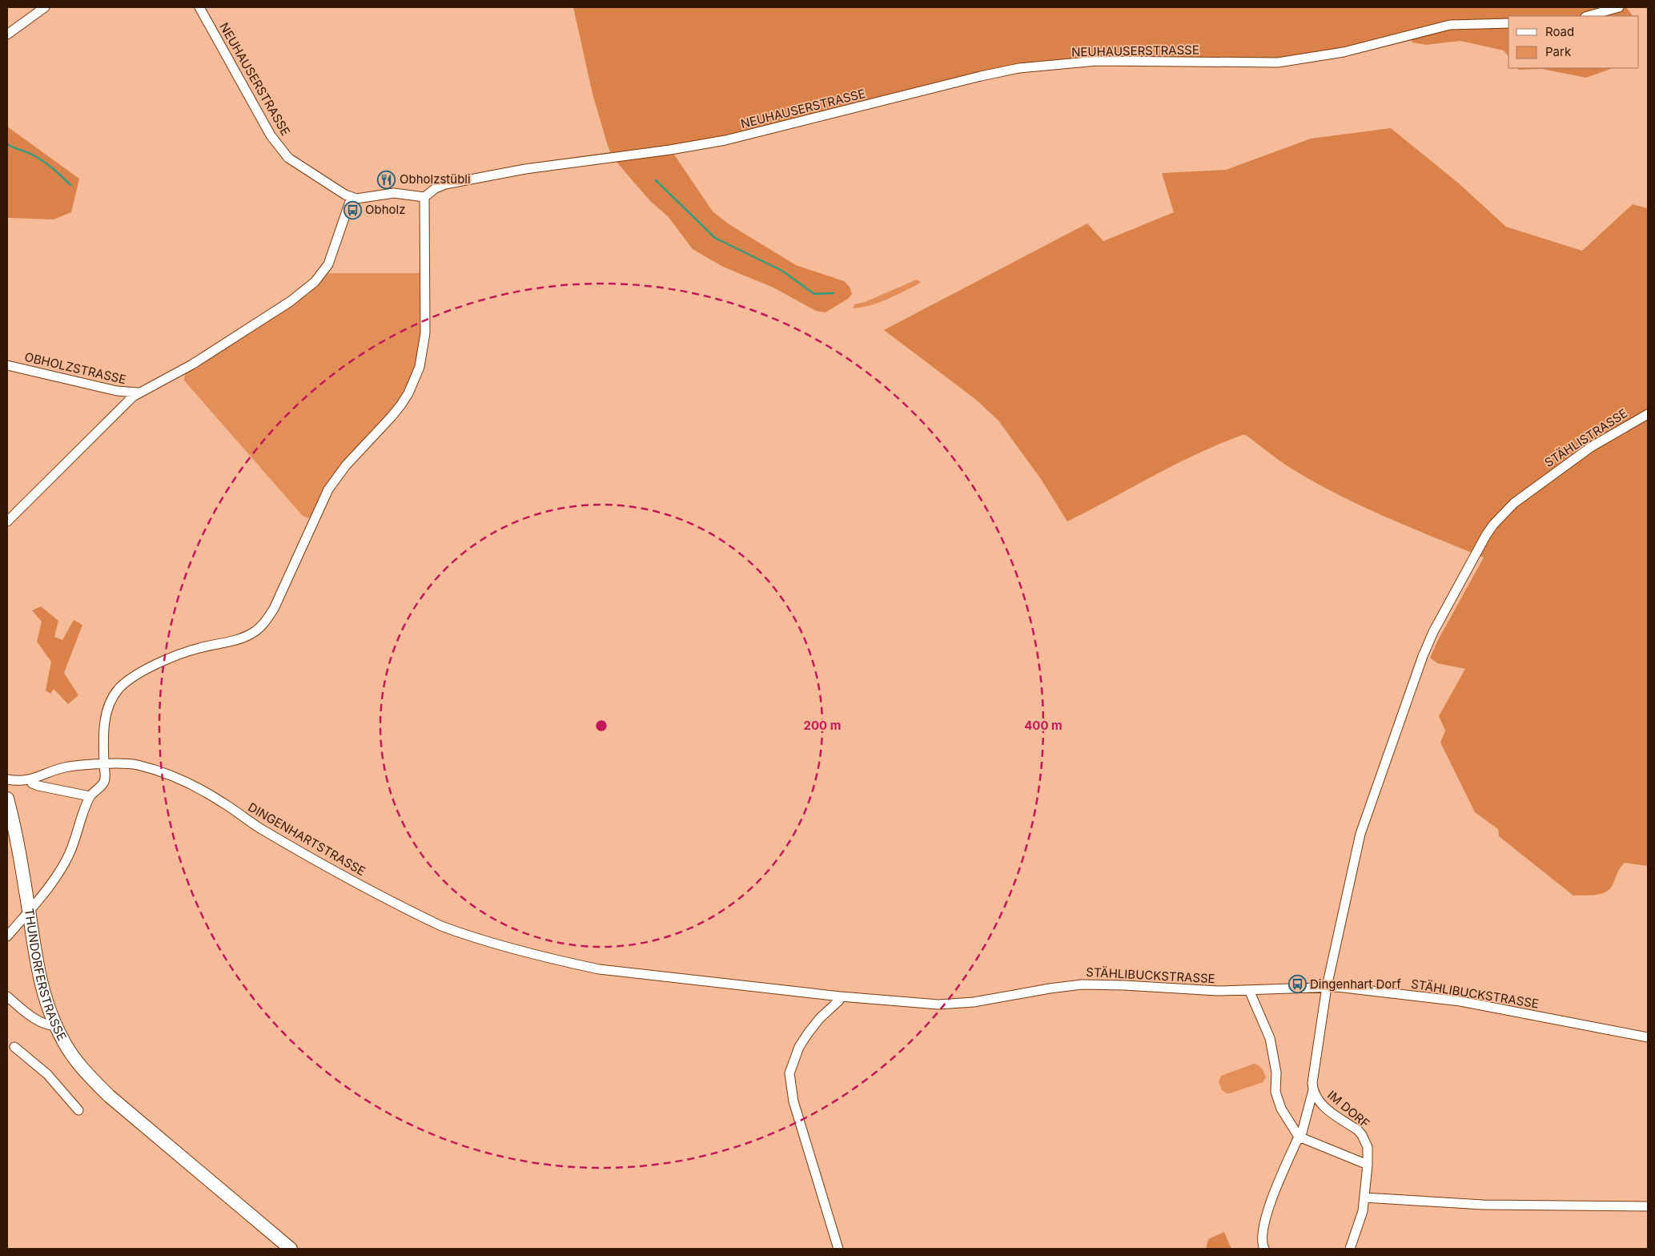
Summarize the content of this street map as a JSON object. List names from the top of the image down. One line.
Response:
{"streets":{"street":["NEUHAUSERSTRASSE","OBHOLZSTRASSE","STÄHLISTRASSE","DINGENHARTSTRASSE","THUNDORFERSTRASSE","STÄHLIBUCKSTRASSE","IM DORF"]},"crossings":[["STÄHLISTRASSE","STÄHLIBUCKSTRASSE"],["STÄHLISTRASSE","IM DORF"],["DINGENHARTSTRASSE","STÄHLIBUCKSTRASSE"],["STÄHLIBUCKSTRASSE","IM DORF"]],"places":{"restaurant":["Obholzstübli"],"bus stop":["Obholz","Dingenhart Dorf"]},"legend":["Road","Park"],"rings":["200 m","400 m"]}
